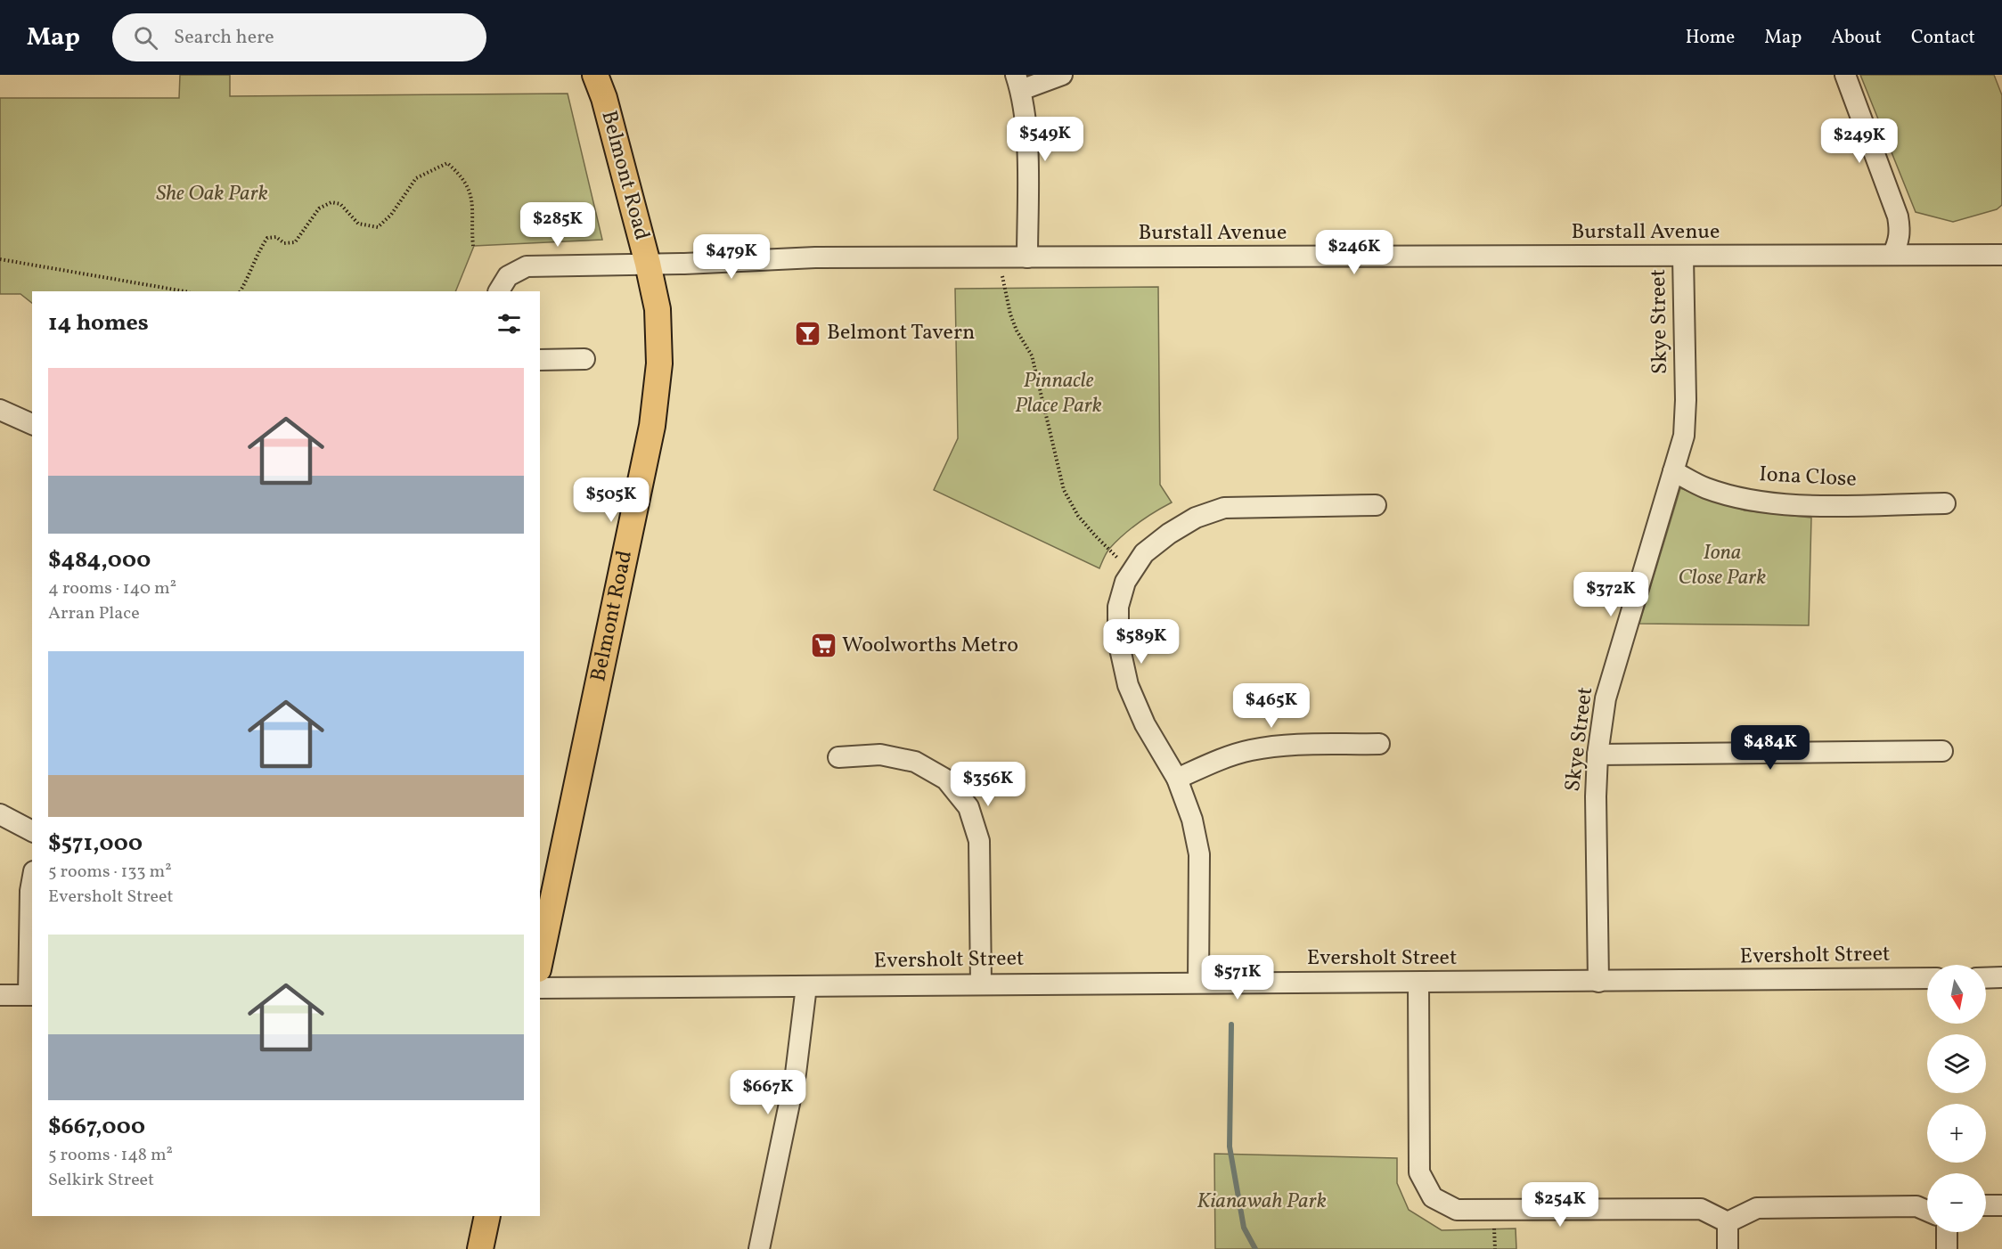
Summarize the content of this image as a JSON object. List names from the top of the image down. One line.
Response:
{"streets":{"main road":["Belmont Road"],"street":["Burstall Avenue","Skye Street","Iona Close","Eversholt Street"]},"crossings":[["Belmont Road","Burstall Avenue"],["Burstall Avenue","Skye Street"],["Skye Street","Iona Close"],["Skye Street","Eversholt Street"]],"parks":["She Oak Park","Pinnacle Place Park","Iona Close Park","Kianawah Park"],"places":{"bar":["Belmont Tavern"],"supermarket":["Woolworths Metro"]},"north":"bottom","page":{"header":"Map","search":"Search here","nav":["Home","Map","About","Contact"],"price":["$549K","$249K","$285K","$246K","$479K","$505K","$372K","$589K","$465K","$484K","$356K","$571K","$667K","$254K"],"heading":"14 homes","list":[{"name":"$484,000","note":"4 rooms · 140 m² · Arran Place"},{"name":"$571,000","note":"5 rooms · 133 m² · Eversholt Street"},{"name":"$667,000","note":"5 rooms · 148 m² · Selkirk Street"}],"map_buttons":["+","−"]}}
